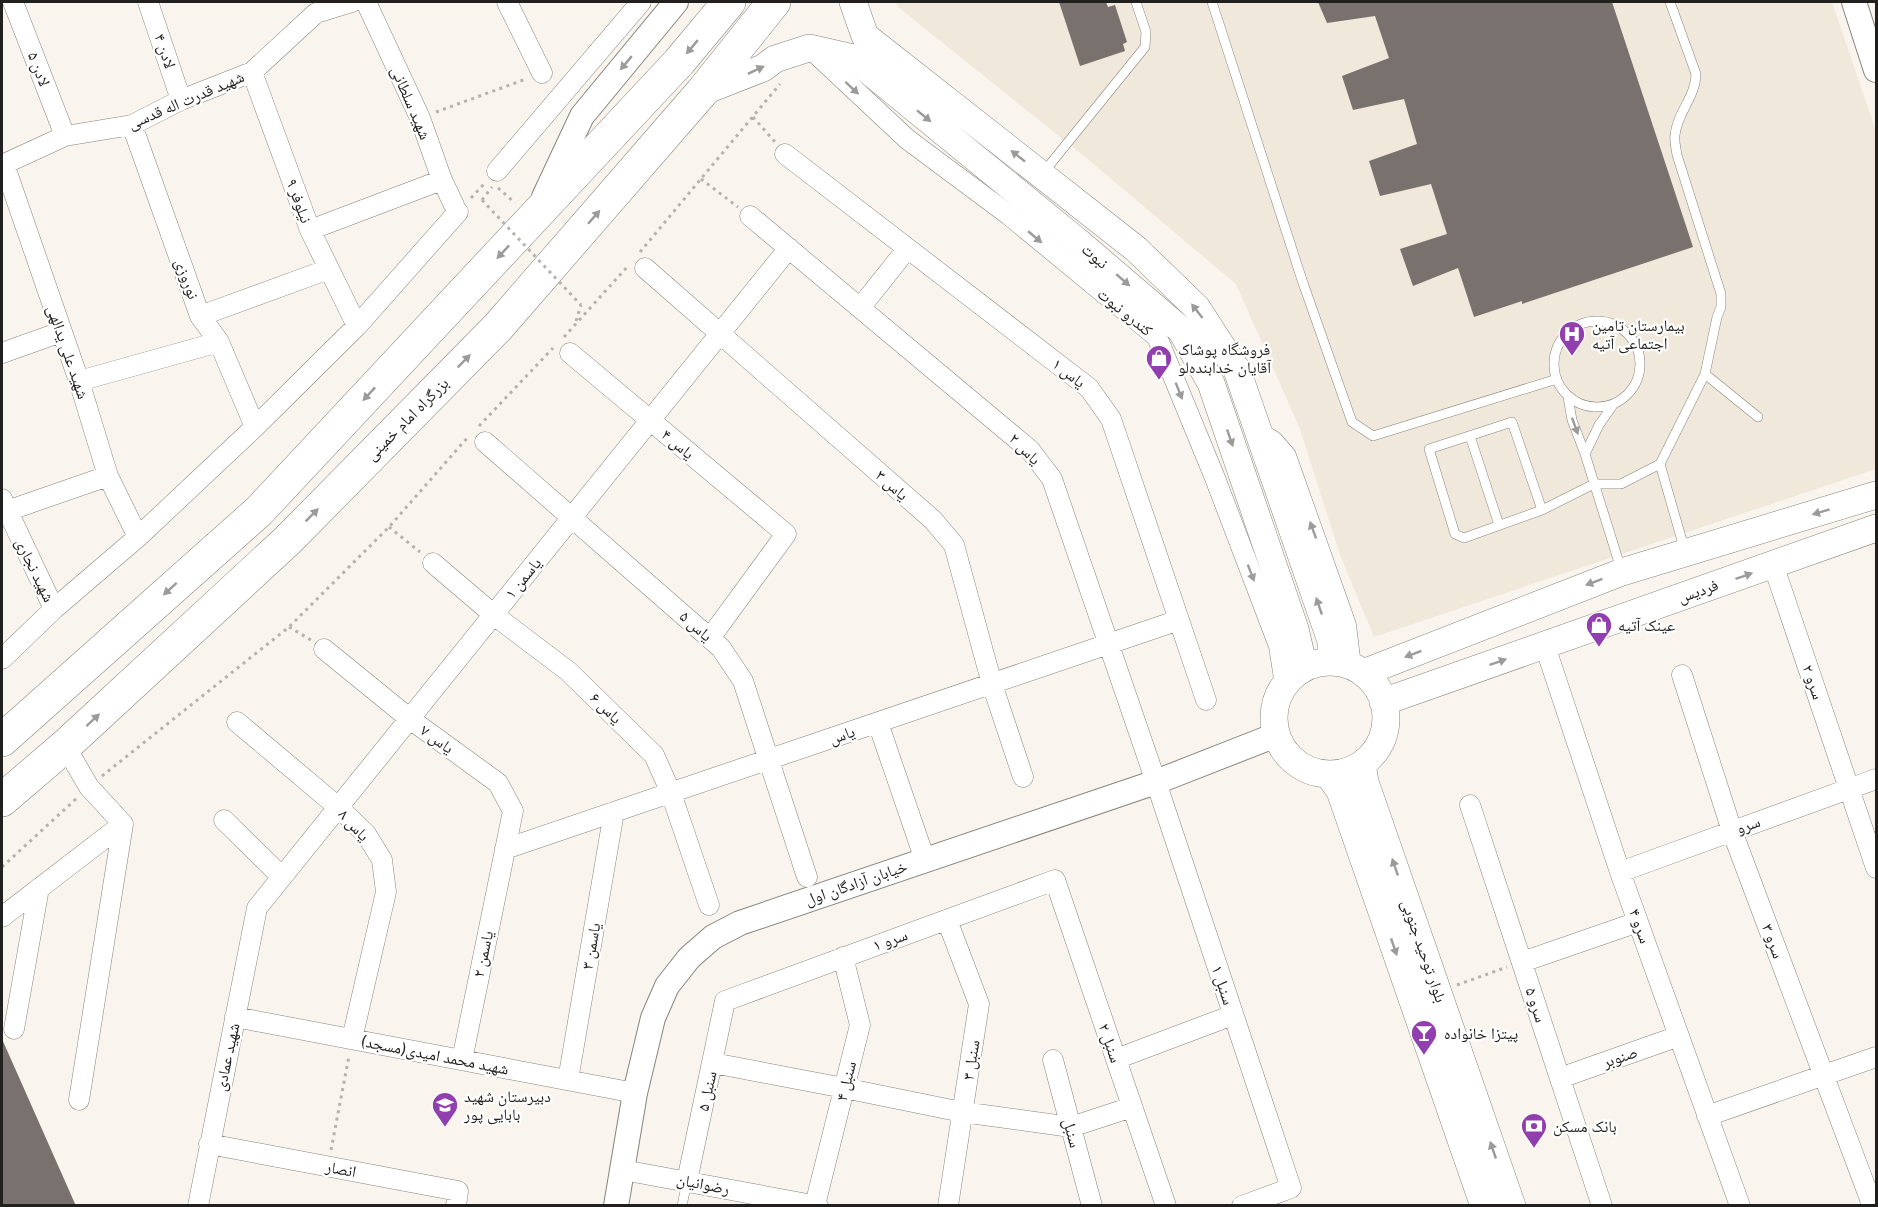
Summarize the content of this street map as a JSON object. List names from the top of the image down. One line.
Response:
{"streets":{"highway":["بزرگراه امام خمینی"],"main road":["نبوت","فردیس","بلوار توحید جنوبی"],"street":["لادن ۴","لادن ۵","شهید قدرت اله قدسی","شهید سلطانی","نیلوفر ۹","نوروزی","شهید علی یدالهی","یاس ۱","یاس ۴","یاس ۲","یاس ۳","شهید نجاری","یاسمن ۱","یاس ۵","سرو ۲","یاس ۶","یاس","یاس ۷","یاس ۸","سرو","خیابان آزادگان اول","سرو ۴","سرو ۱","سرو ۳","یاسمن ۳","یاسمن ۲","سنبل ۱","سرو ۵","سنبل ۲","(مسجد)شهید محمد امیدی","شهید عمادی","صنوبر","سنبل ۳","سنبل ۴","سنبل ۵","سنبل","انصار","رضوانیان"]},"crossings":[["لادن ۴","شهید قدرت اله قدسی"],["لادن ۵","شهید قدرت اله قدسی"],["شهید قدرت اله قدسی","نیلوفر ۹"],["شهید قدرت اله قدسی","نوروزی"],["شهید قدرت اله قدسی","شهید علی یدالهی"],["نبوت","بزرگراه امام خمینی"],["نبوت","فردیس"],["نبوت","خیابان آزادگان اول"],["نبوت","بلوار توحید جنوبی"],["یاس ۱","یاس"],["یاس ۴","یاسمن ۱"],["یاس ۴","یاس ۵"],["یاس ۲","یاسمن ۱"],["یاس ۲","یاس"],["یاس ۲","خیابان آزادگان اول"],["یاس ۲","سنبل ۱"],["یاس ۳","یاسمن ۱"],["یاس ۳","یاس"],["یاسمن ۱","یاس ۵"],["یاسمن ۱","یاس ۶"],["یاسمن ۱","یاس ۷"],["یاسمن ۱","یاس ۸"],["یاسمن ۱","شهید عمادی"],["فردیس","خیابان آزادگان اول"],["فردیس","سرو ۴"],["فردیس","بلوار توحید جنوبی"],["یاس ۵","یاس"],["سرو ۲","سرو"],["یاس ۶","یاس"],["یاس","یاس ۷"],["یاس","یاسمن ۳"],["یاس","یاسمن ۲"],["یاس ۷","یاسمن ۲"],["یاس ۸","(مسجد)شهید محمد امیدی"],["سرو","سرو ۴"],["سرو","سرو ۳"],["خیابان آزادگان اول","بلوار توحید جنوبی"],["خیابان آزادگان اول","سنبل ۱"],["خیابان آزادگان اول","(مسجد)شهید محمد امیدی"],["خیابان آزادگان اول","رضوانیان"],["سرو ۴","صنوبر"],["سرو ۱","سنبل ۲"],["سرو ۱","سنبل ۳"],["سرو ۱","سنبل ۴"],["سرو ۱","سنبل ۵"],["یاسمن ۳","(مسجد)شهید محمد امیدی"],["یاسمن ۲","(مسجد)شهید محمد امیدی"],["سرو ۵","صنوبر"],["(مسجد)شهید محمد امیدی","شهید عمادی"],["شهید عمادی","انصار"],["سنبل ۴","رضوانیان"],["سنبل ۵","رضوانیان"]],"places":{"hospital":["بیمارستان تامین اجتماعی آتیه"],"shop":["فروشگاه پوشاک آقایان خدابنده‌لو","عینک آتیه"],"bar":["پیتزا خانواده"],"school or university":["دبیرستان شهید بابایی پور"],"bank":["بانک مسکن"]}}
